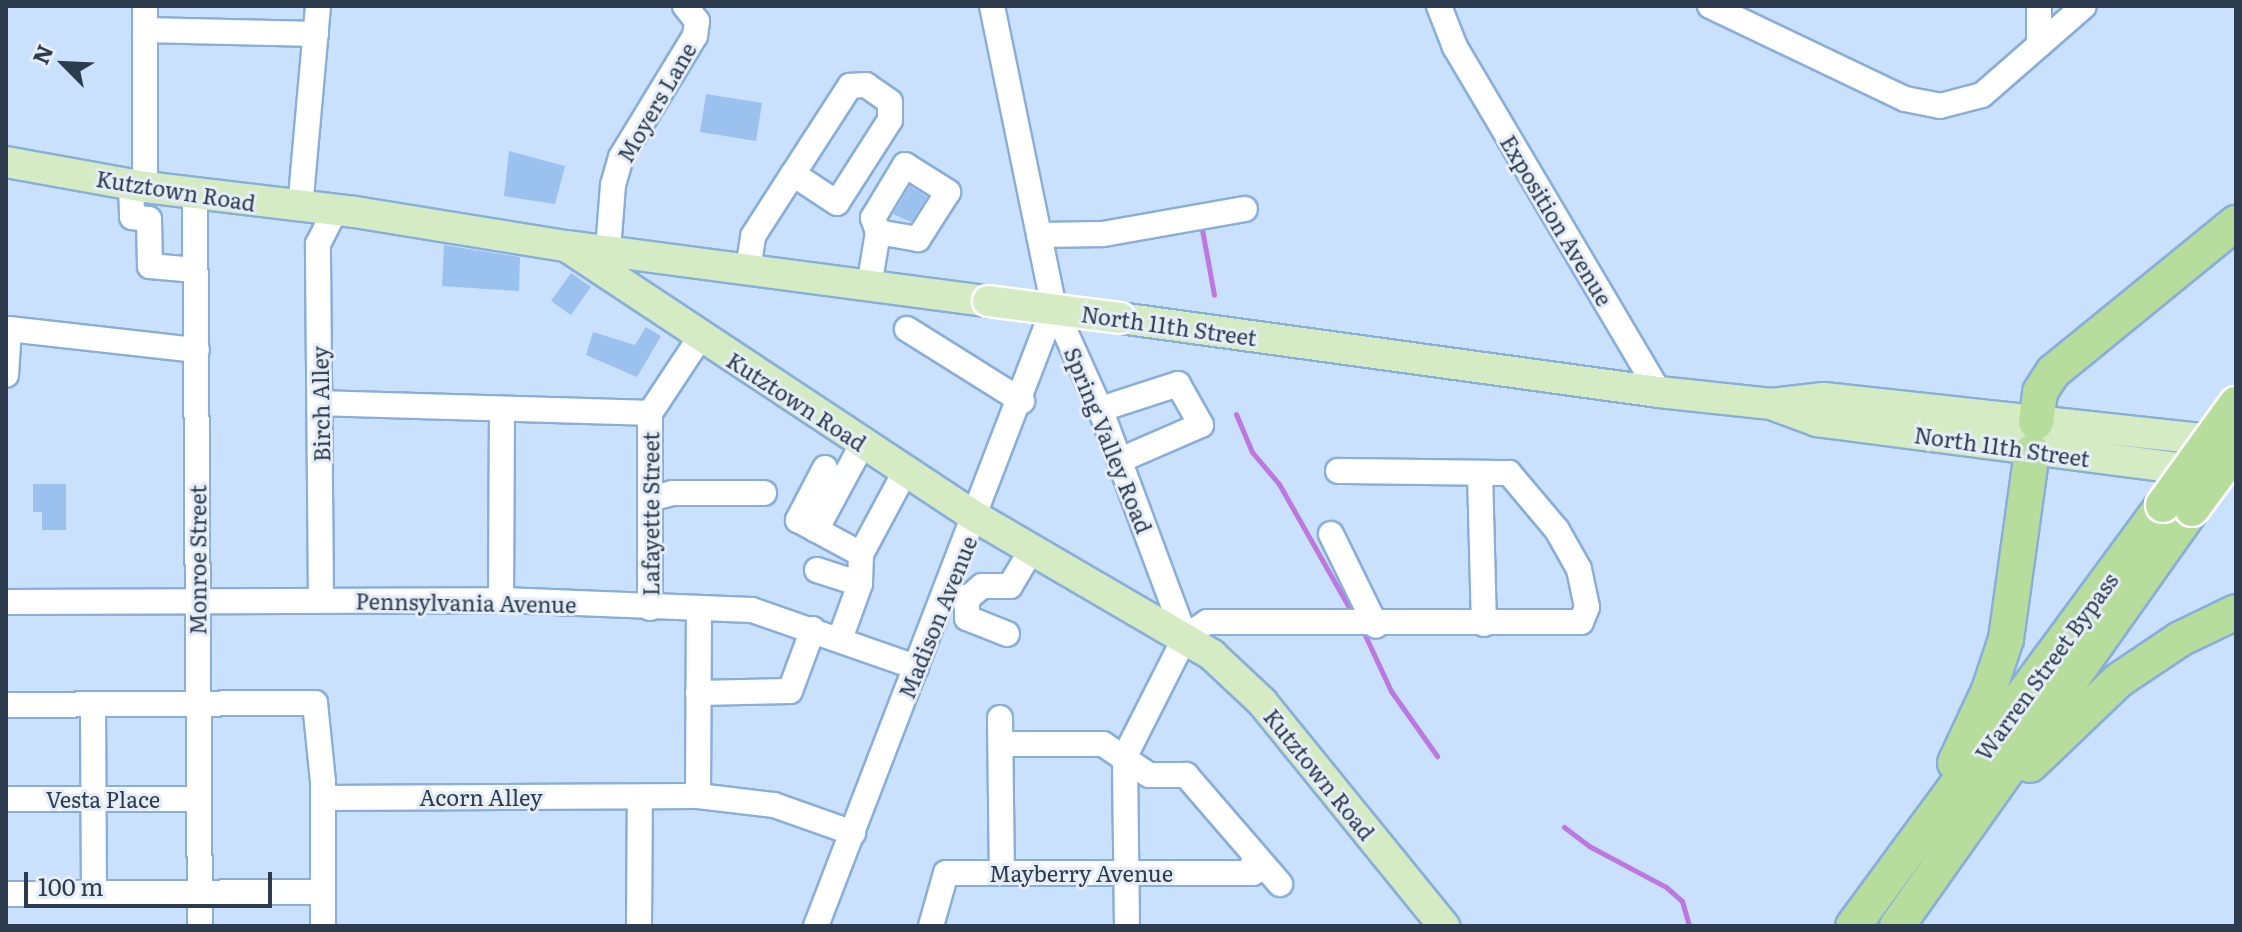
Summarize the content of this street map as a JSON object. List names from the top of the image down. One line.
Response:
{"streets":{"highway":["Warren Street Bypass"],"main road":["Kutztown Road","North 11th Street"],"street":["Moyers Lane","Exposition Avenue","Birch Alley","Spring Valley Road","Lafayette Street","Monroe Street","Pennsylvania Avenue","Madison Avenue","Acorn Alley","Vesta Place","Mayberry Avenue"]},"crossings":[["Moyers Lane","North 11th Street"],["Kutztown Road","North 11th Street"],["Kutztown Road","Birch Alley"],["Kutztown Road","Spring Valley Road"],["Kutztown Road","Lafayette Street"],["Kutztown Road","Monroe Street"],["Kutztown Road","Madison Avenue"],["Exposition Avenue","North 11th Street"],["Birch Alley","Pennsylvania Avenue"],["Spring Valley Road","Madison Avenue"],["Lafayette Street","Pennsylvania Avenue"],["Monroe Street","Pennsylvania Avenue"],["Monroe Street","Vesta Place"],["Pennsylvania Avenue","Madison Avenue"],["Madison Avenue","Acorn Alley"]],"scale_bar":"100 m","north":"top left"}
